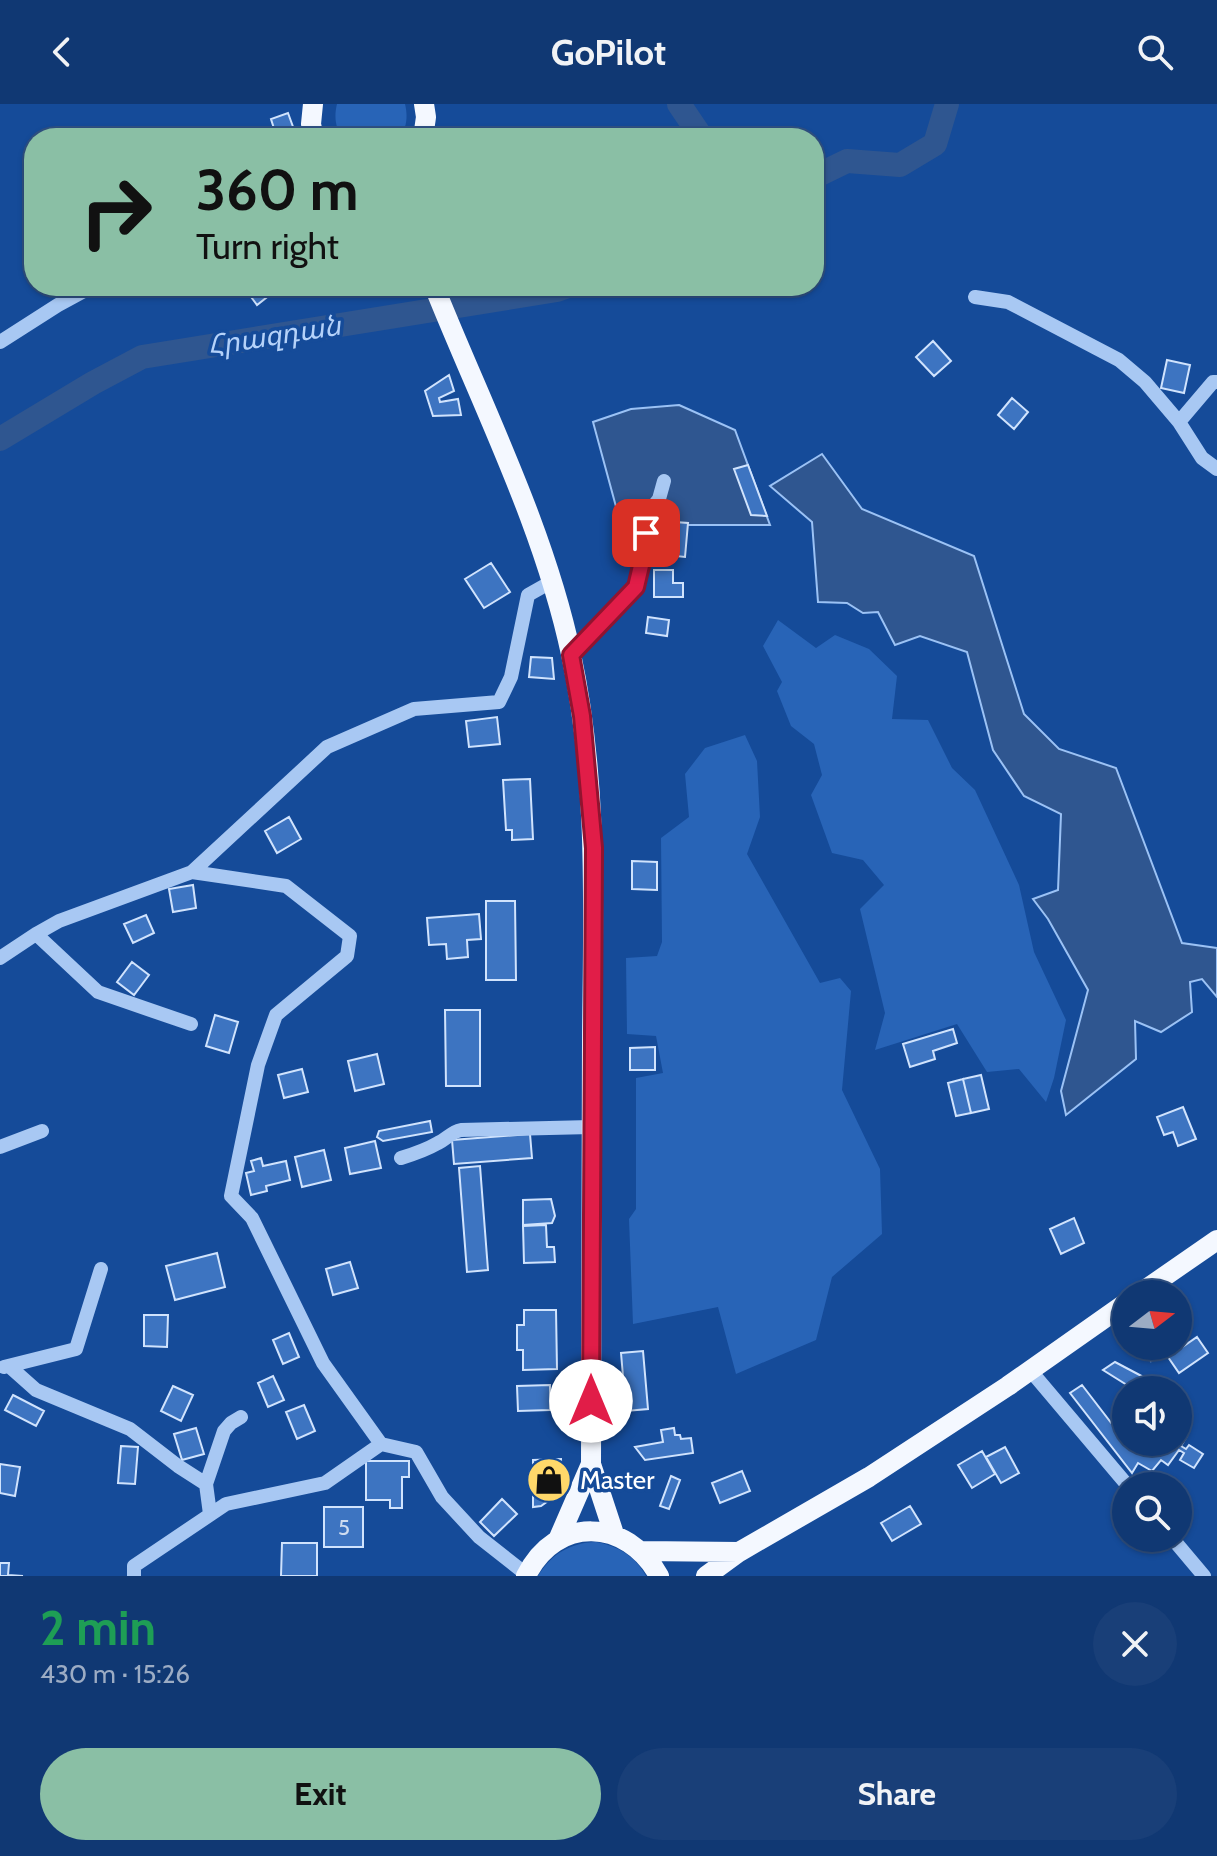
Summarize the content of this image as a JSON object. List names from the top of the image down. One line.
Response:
{"water":["Հրազդան"],"places":{"shop":["Master"]},"house_numbers":["5"],"north":"right","page":{"header":"GoPilot","turn":["360 m","Turn right"],"heading":["2 min","430 m · 15:26"],"buttons":["Exit","Share"]}}
